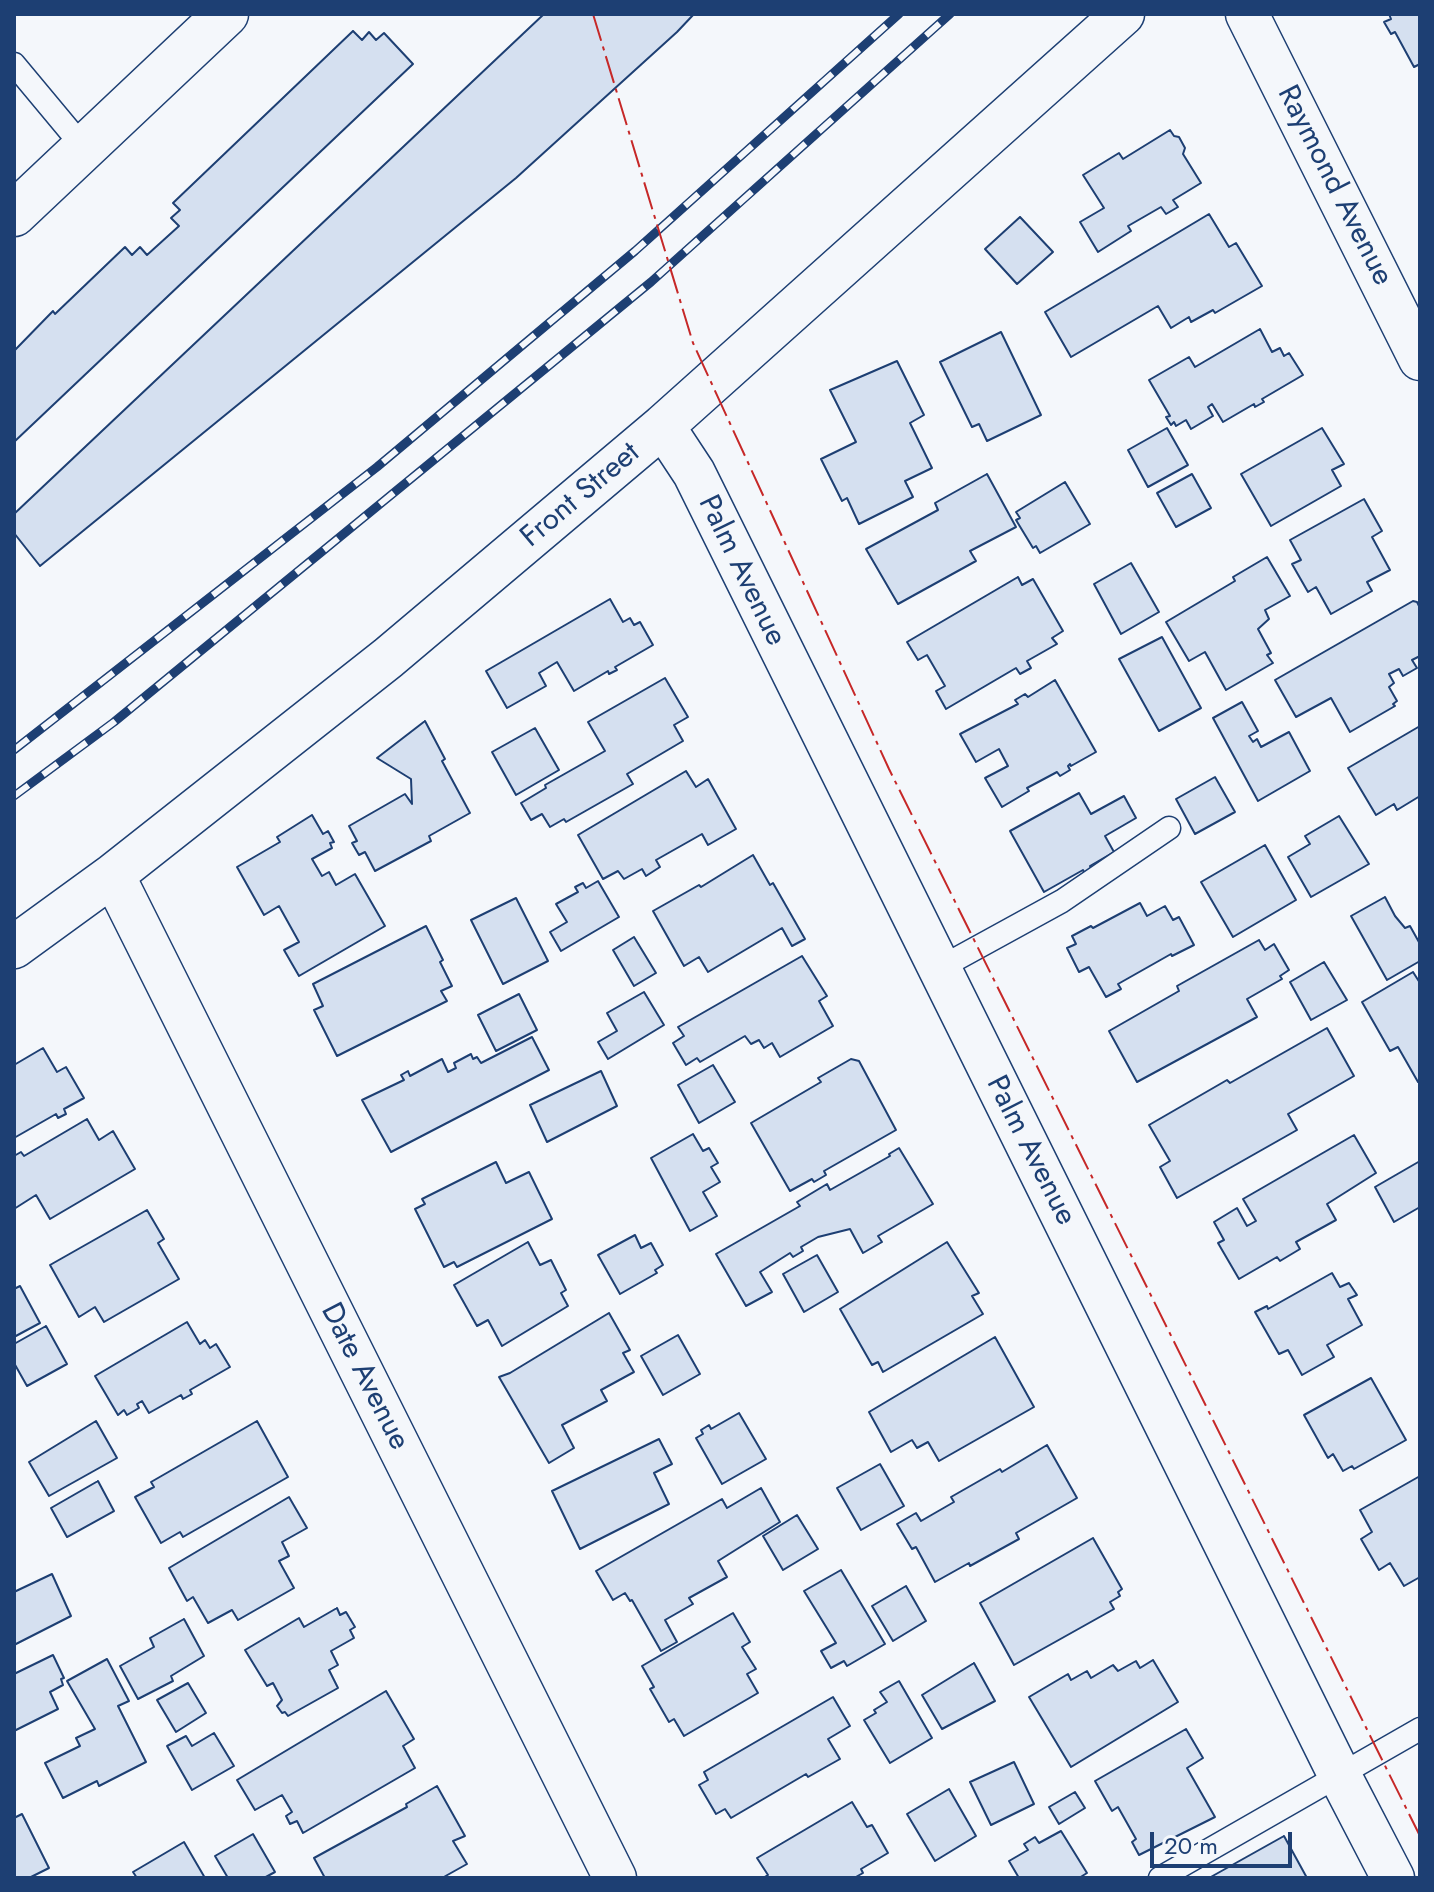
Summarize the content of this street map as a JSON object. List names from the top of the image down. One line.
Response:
{"streets":{"street":["Raymond Avenue","Front Street","Palm Avenue","Date Avenue"]},"crossings":[["Front Street","Palm Avenue"],["Front Street","Date Avenue"]],"scale_bar":"20 m"}
